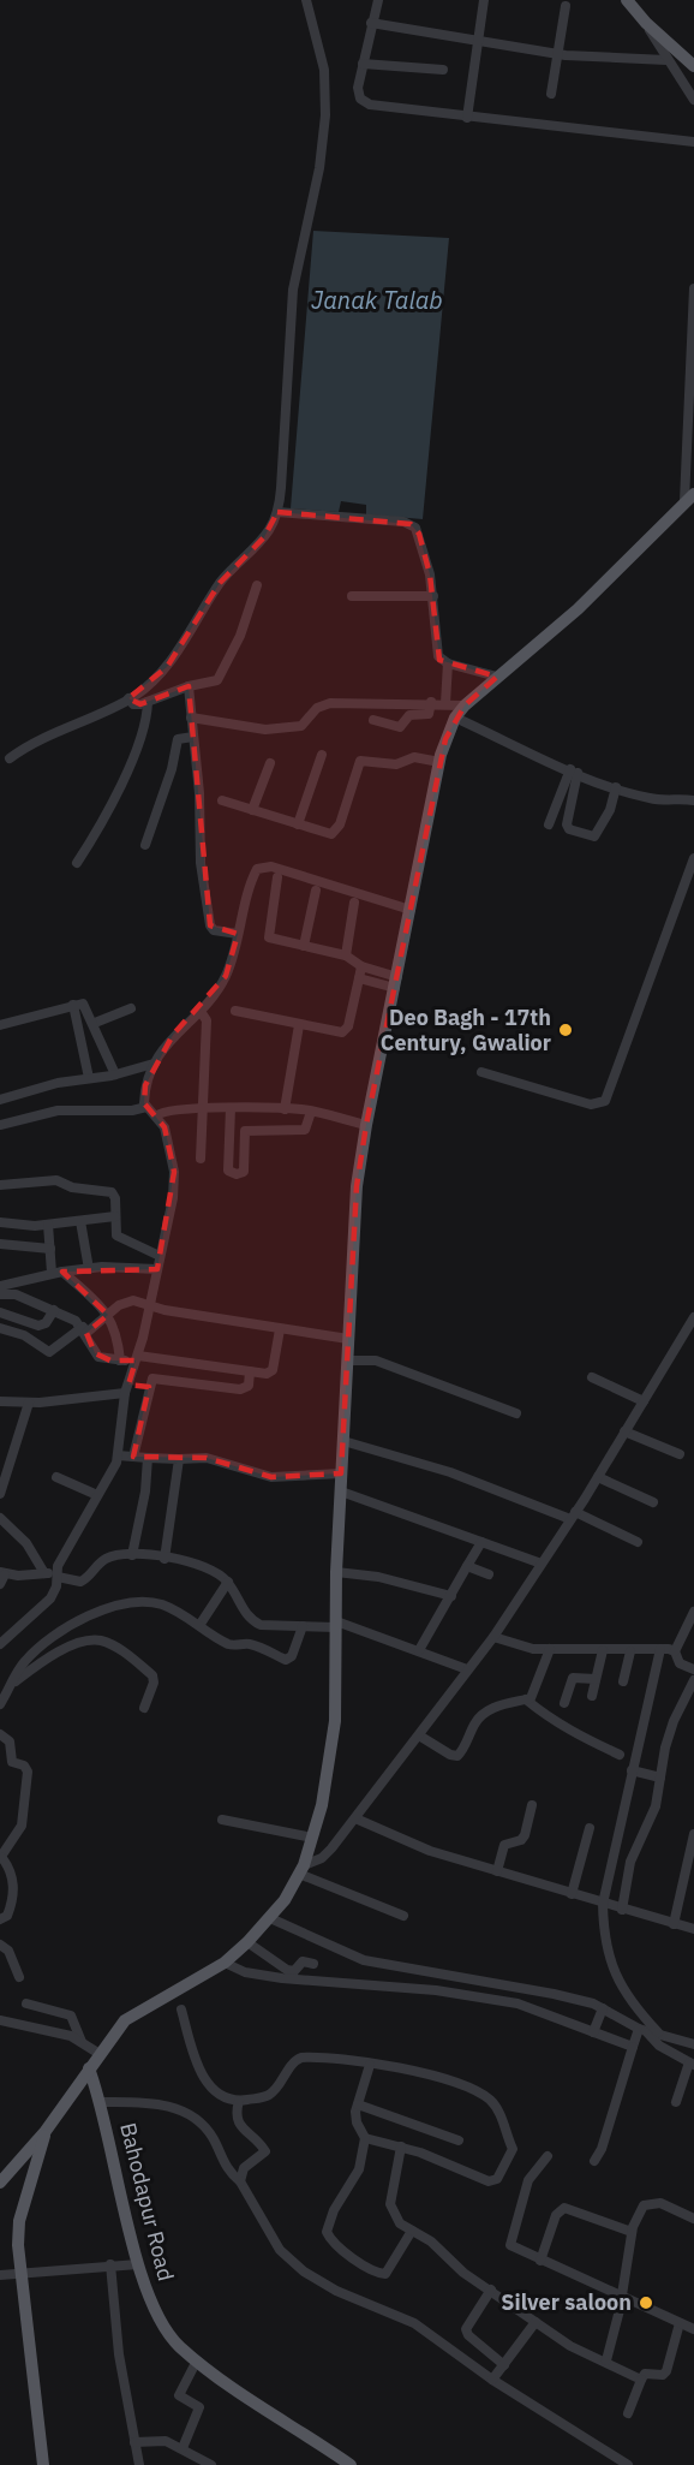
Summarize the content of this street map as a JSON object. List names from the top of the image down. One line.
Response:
{"streets":{"main road":["Bahodapur Road"]},"water":["Janak Talab"],"places":["Deo Bagh - 17th Century, Gwalior","Silver saloon"]}
